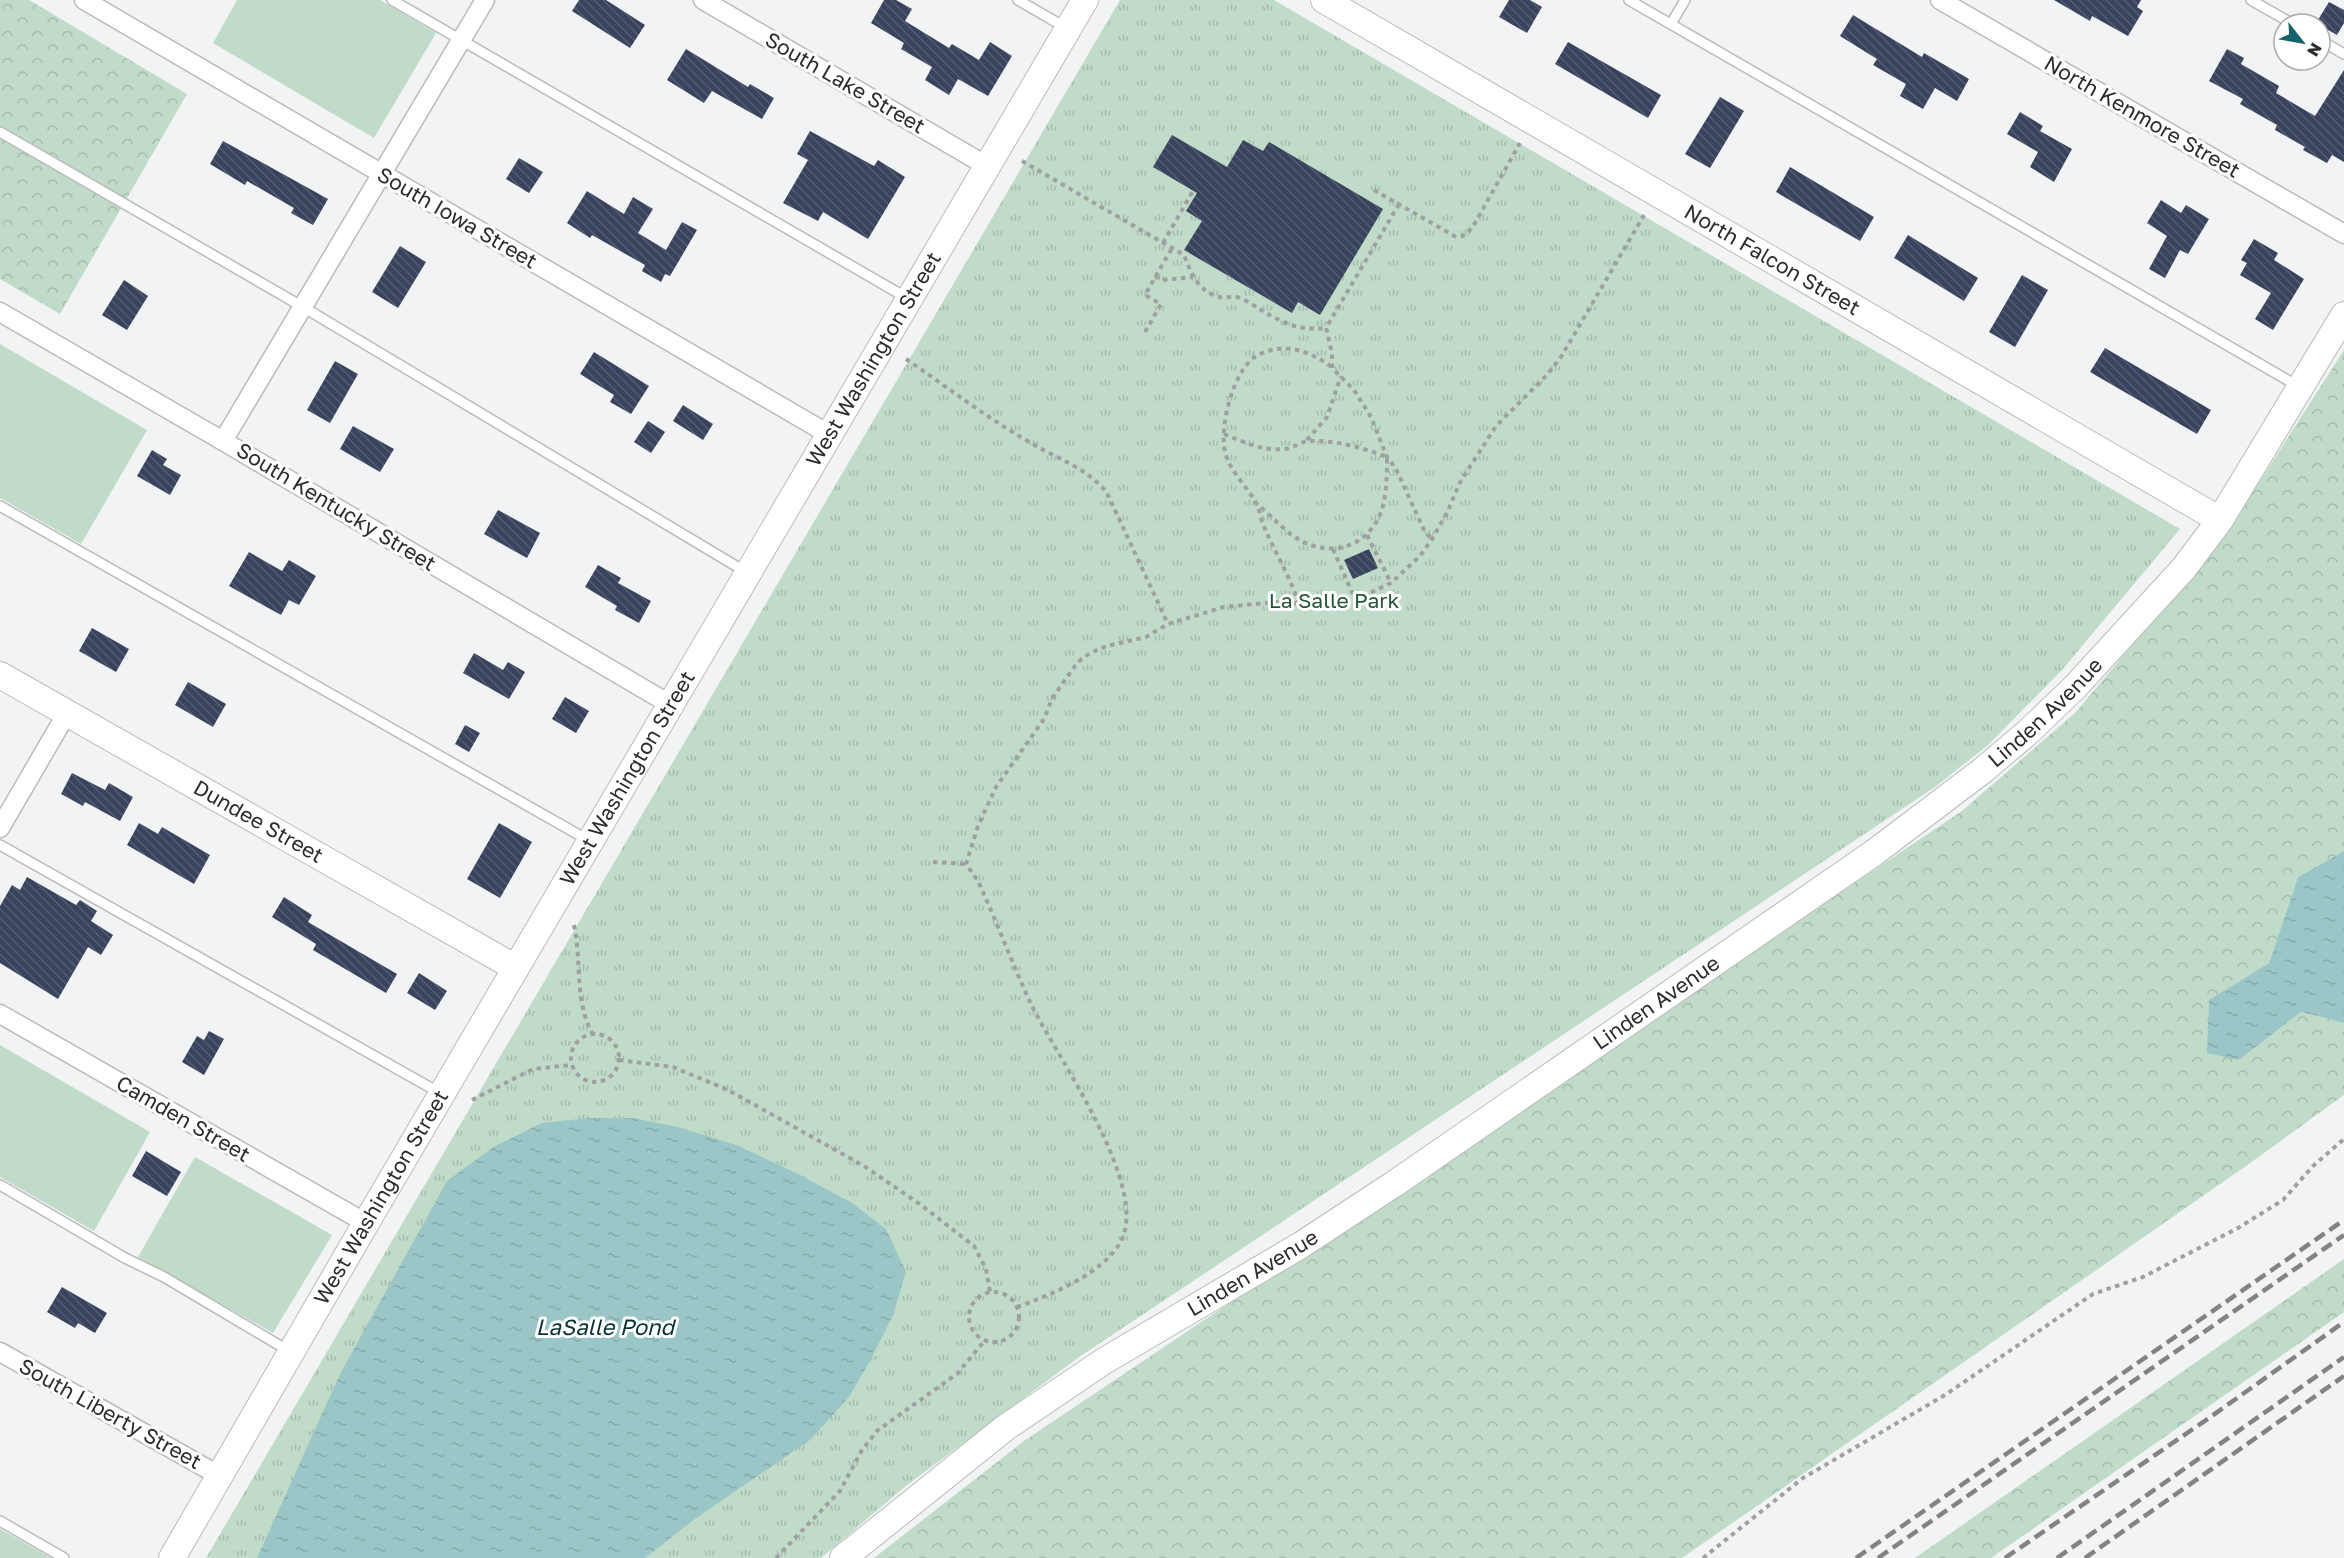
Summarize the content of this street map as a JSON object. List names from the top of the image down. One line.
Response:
{"streets":{"street":["South Lake Street","North Kenmore Street","South Iowa Street","North Falcon Street","West Washington Street","South Kentucky Street","Linden Avenue","Dundee Street","Camden Street","South Liberty Street"]},"crossings":[["South Lake Street","West Washington Street"],["South Iowa Street","West Washington Street"],["North Falcon Street","Linden Avenue"],["West Washington Street","South Kentucky Street"],["West Washington Street","Dundee Street"],["West Washington Street","Camden Street"],["West Washington Street","South Liberty Street"]],"water":["LaSalle Pond"],"parks":["La Salle Park"],"north":"bottom right"}
